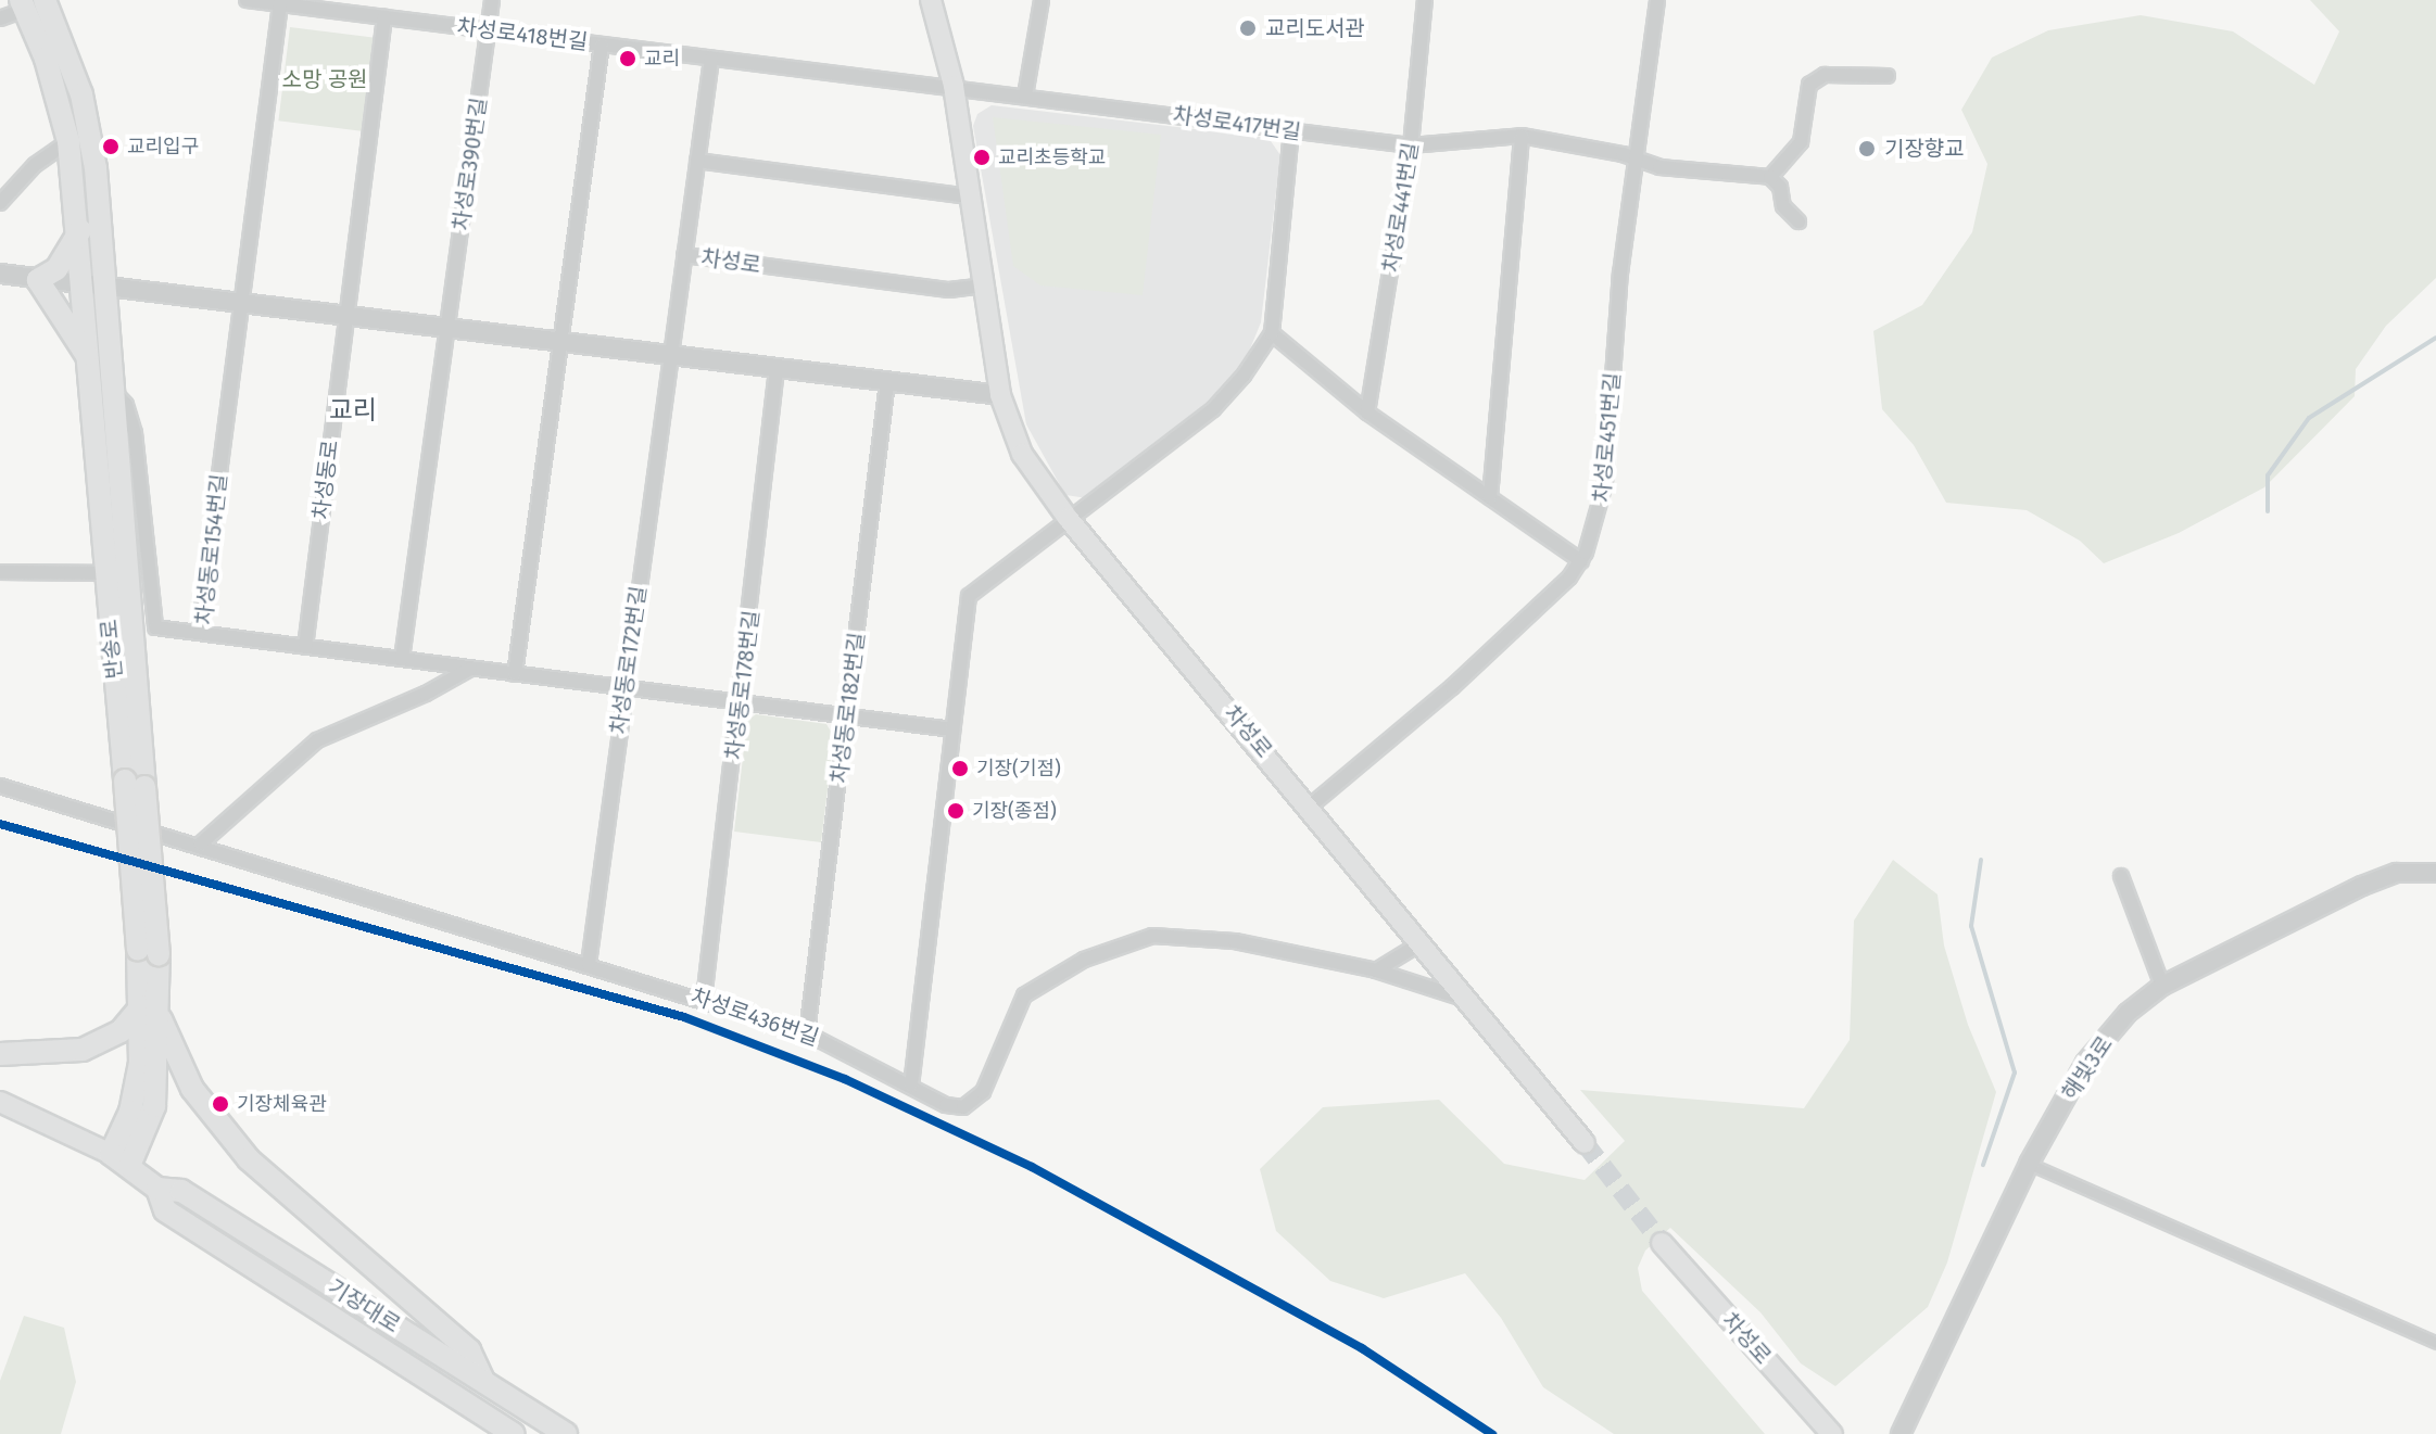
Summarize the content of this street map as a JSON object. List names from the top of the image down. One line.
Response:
{"streets":{"main road":["차성로","반송로","기장대로"],"street":["차성로418번길","차성로417번길","차성로390번길","차성로441번길","차성로451번길","차성동로","차성동로154번길","차성동로172번길","차성동로178번길","차성동로182번길","차성로436번길","해빛3로"]},"crossings":[["차성로418번길","차성로417번길"],["차성로418번길","차성로390번길"],["차성로418번길","차성로"],["차성로418번길","차성동로"],["차성로417번길","차성로441번길"],["차성로417번길","차성로"],["차성로417번길","차성로451번길"],["차성로","차성로451번길"],["차성동로","차성동로154번길"],["차성동로154번길","차성동로172번길"],["차성동로154번길","차성동로178번길"],["차성동로154번길","차성동로182번길"],["차성동로172번길","차성로436번길"],["차성동로178번길","차성로436번길"],["차성동로182번길","차성로436번길"]],"districts":["교리"],"parks":["소망 공원"],"places":["교리도서관","교리","교리입구","기장향교","교리초등학교","기장(기점)","기장(종점)","기장체육관"]}
